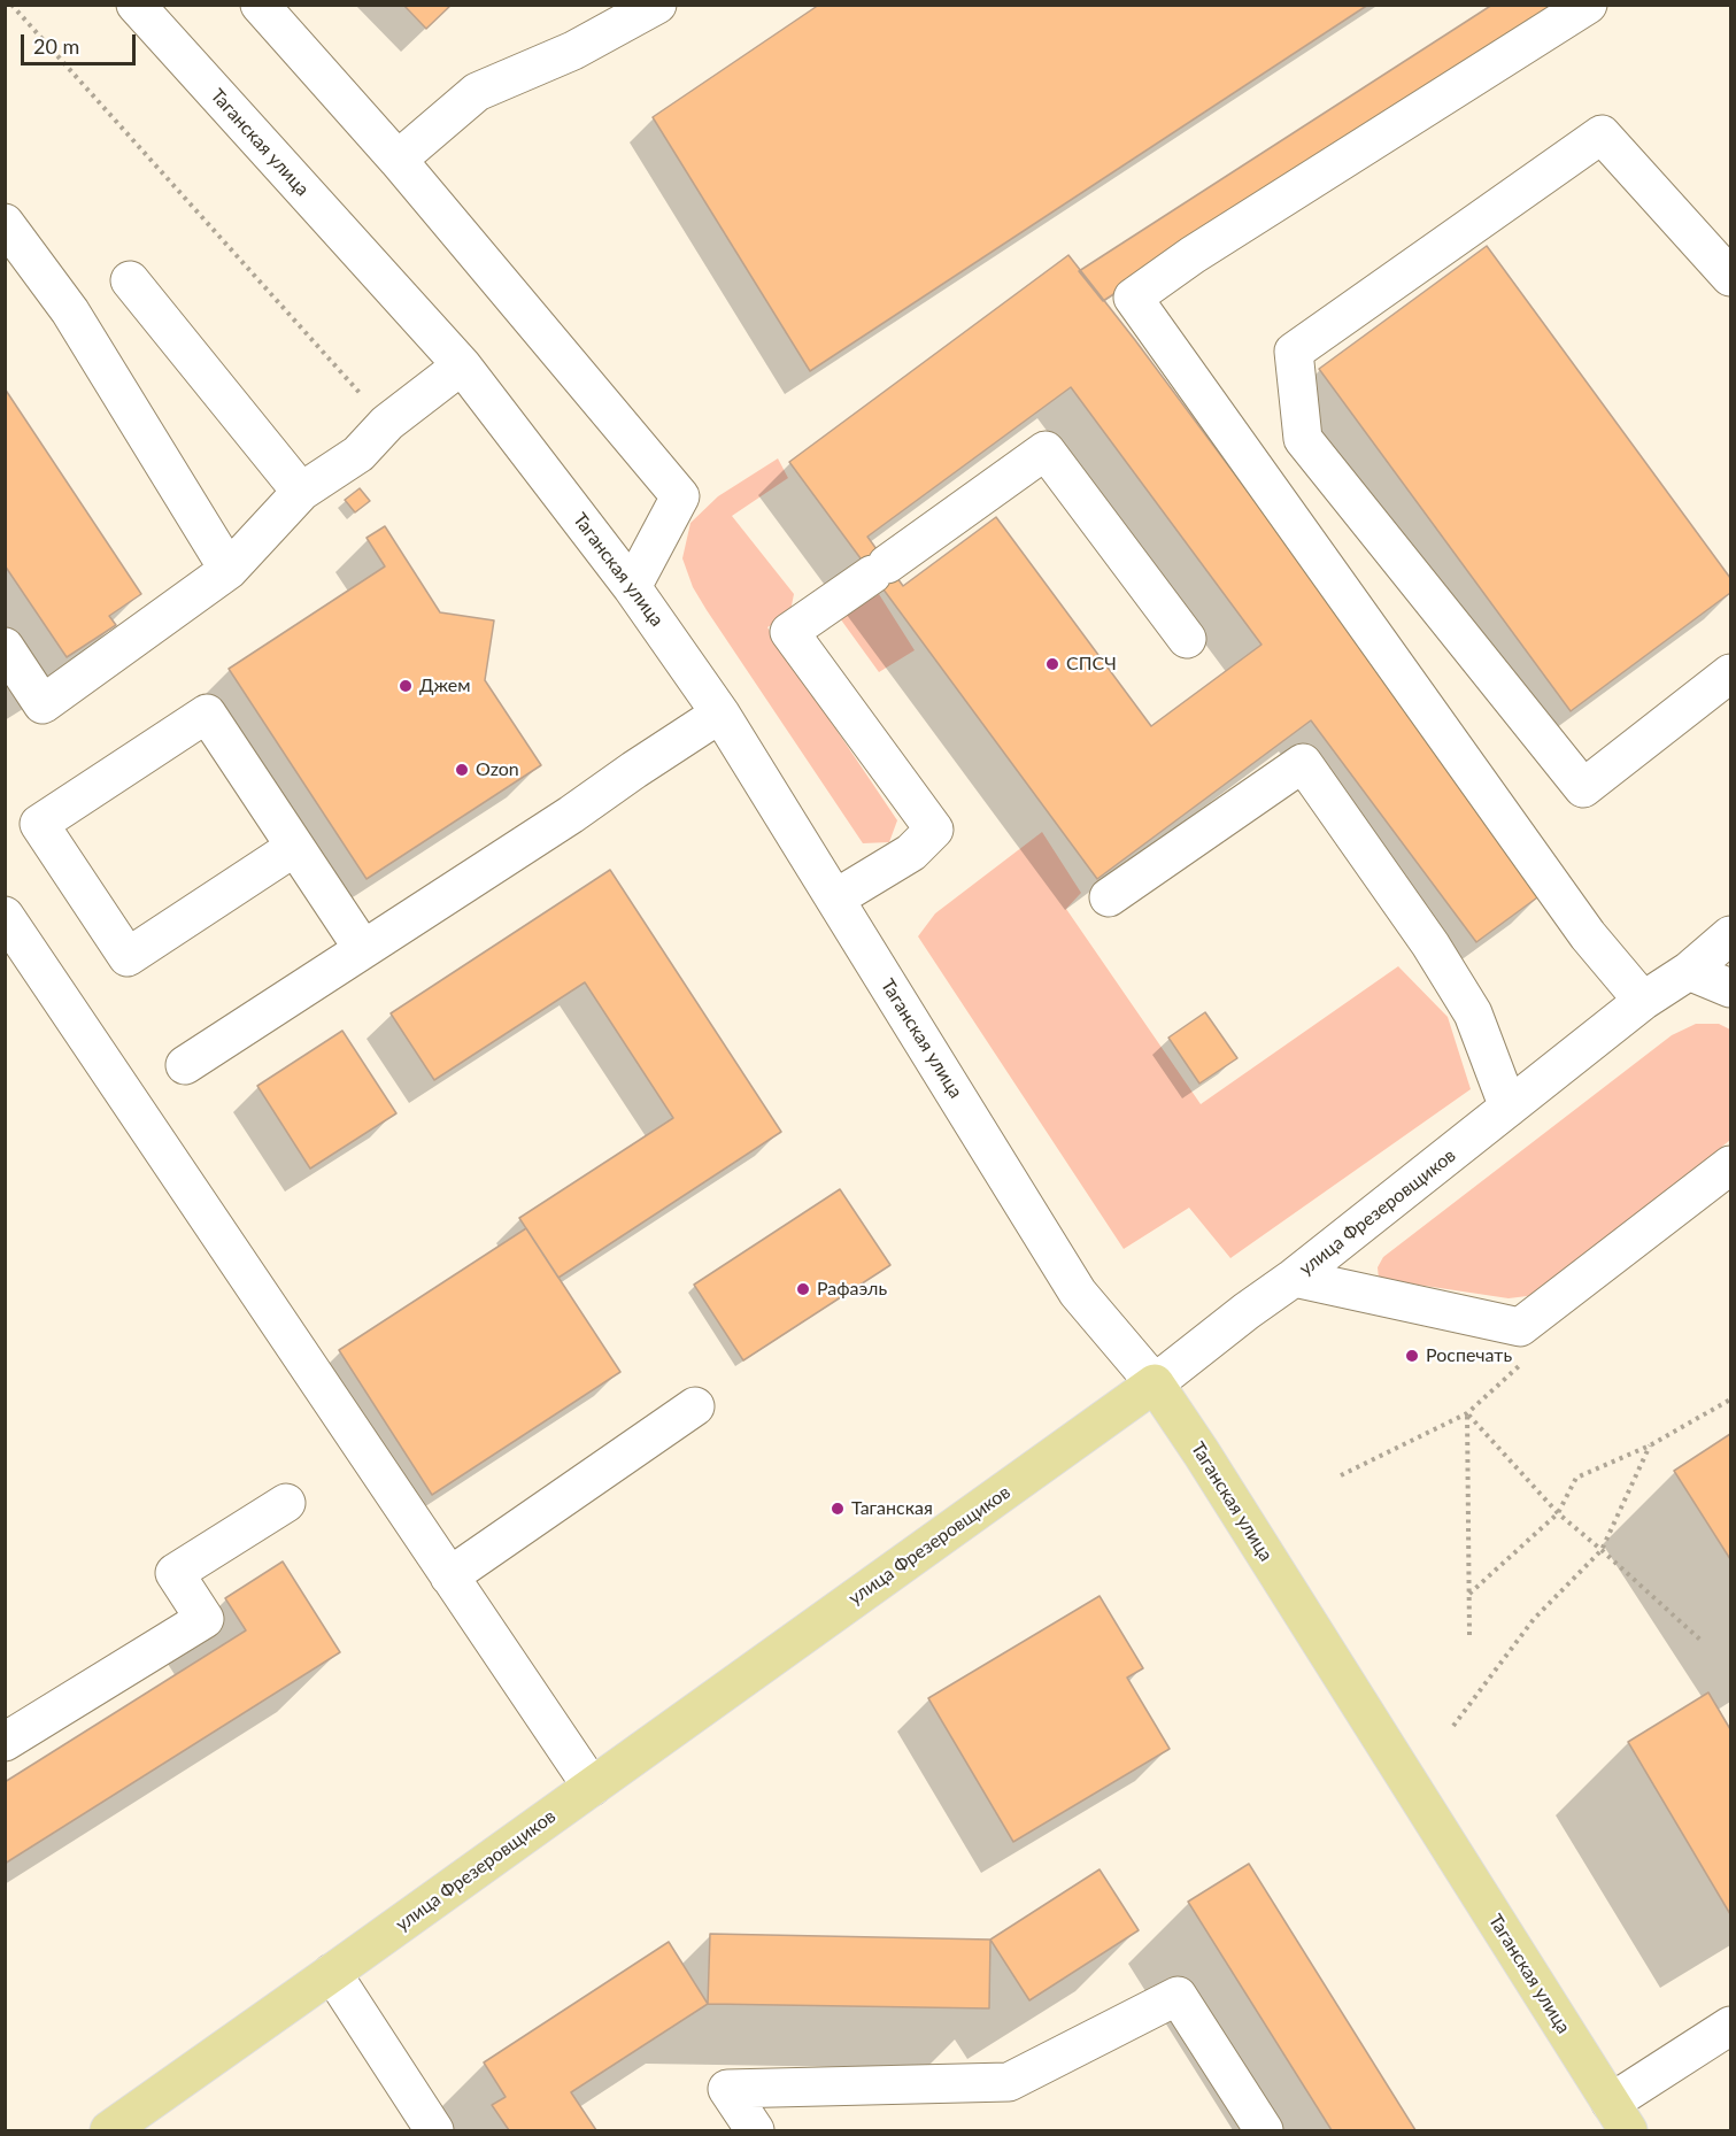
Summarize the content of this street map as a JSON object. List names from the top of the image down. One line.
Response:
{"streets":{"main road":["Таганская улица","улица Фрезеровщиков"]},"crossings":[["Таганская улица","улица Фрезеровщиков"]],"places":["СПСЧ","Джем","Ozon","Рафаэль","Роспечать","Таганская"],"scale_bar":"20 m"}
